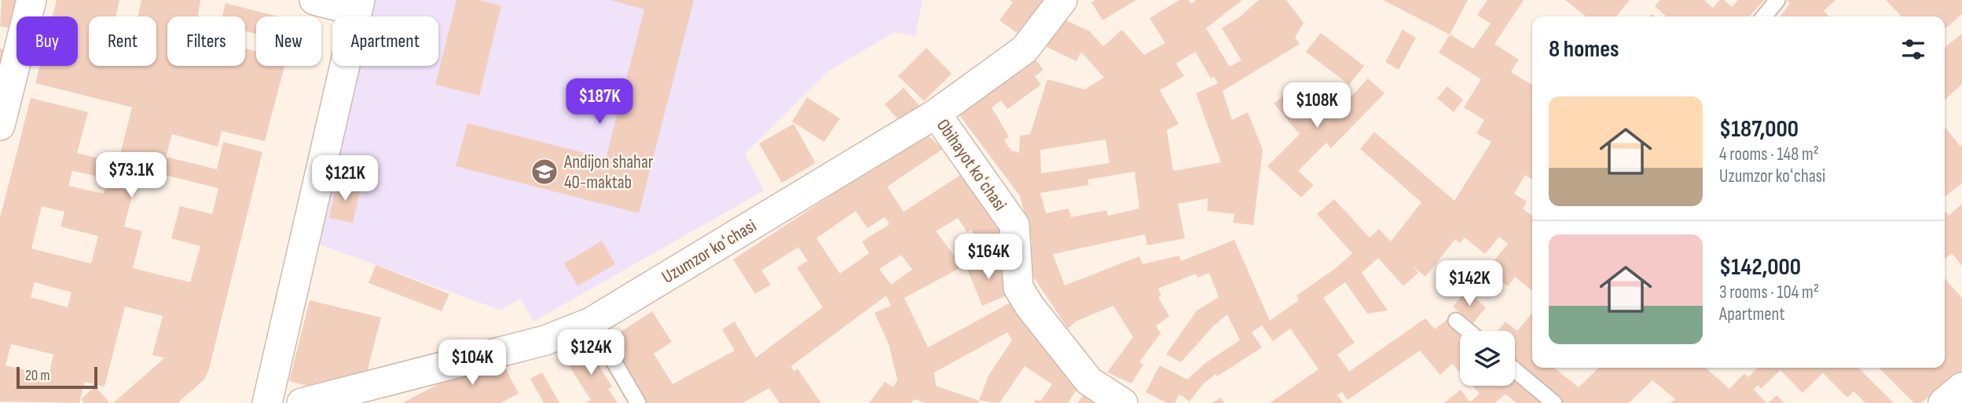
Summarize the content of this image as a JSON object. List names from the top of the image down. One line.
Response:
{"streets":{"street":["Obihayot koʻchasi","Uzumzor koʻchasi"]},"crossings":[["Obihayot koʻchasi","Uzumzor koʻchasi"]],"places":{"school or university":["Andijon shahar 40-maktab"]},"scale_bar":"20 m","page":{"chip":["Buy","Rent","Filters","New","Apartment"],"heading":"8 homes","price":["$187K","$108K","$73.1K","$121K","$164K","$142K","$124K","$104K"],"list":[{"name":"$187,000","note":"4 rooms · 148 m² · Uzumzor koʻchasi"},{"name":"$142,000","note":"3 rooms · 104 m² · Apartment"}],"scale":"20 m"}}
